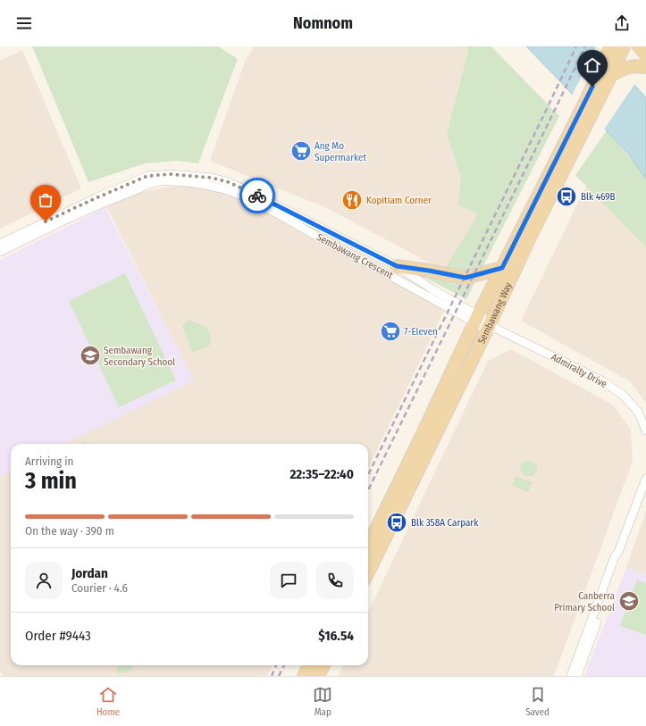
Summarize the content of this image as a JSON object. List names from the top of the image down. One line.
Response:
{"streets":{"main road":["Sembawang Way"],"street":["Sembawang Crescent","Admiralty Drive"]},"crossings":[["Sembawang Crescent","Sembawang Way"],["Sembawang Crescent","Admiralty Drive"],["Sembawang Way","Admiralty Drive"]],"places":{"supermarket":["Ang Mo Supermarket","7-Eleven"],"bus stop":["Blk 469B","Blk 358A Carpark"],"restaurant":["Kopitiam Corner"],"school or university":["Sembawang Secondary School","Canberra Primary School"]},"page":{"header":"Nomnom","heading":["3 min","Arriving in","22:35–22:40"],"panel":["Jordan","Courier · 4.6","Order #9443","$16.54"],"bar":"On the way · 390 m","tabs":["Home","Map","Saved"]}}
